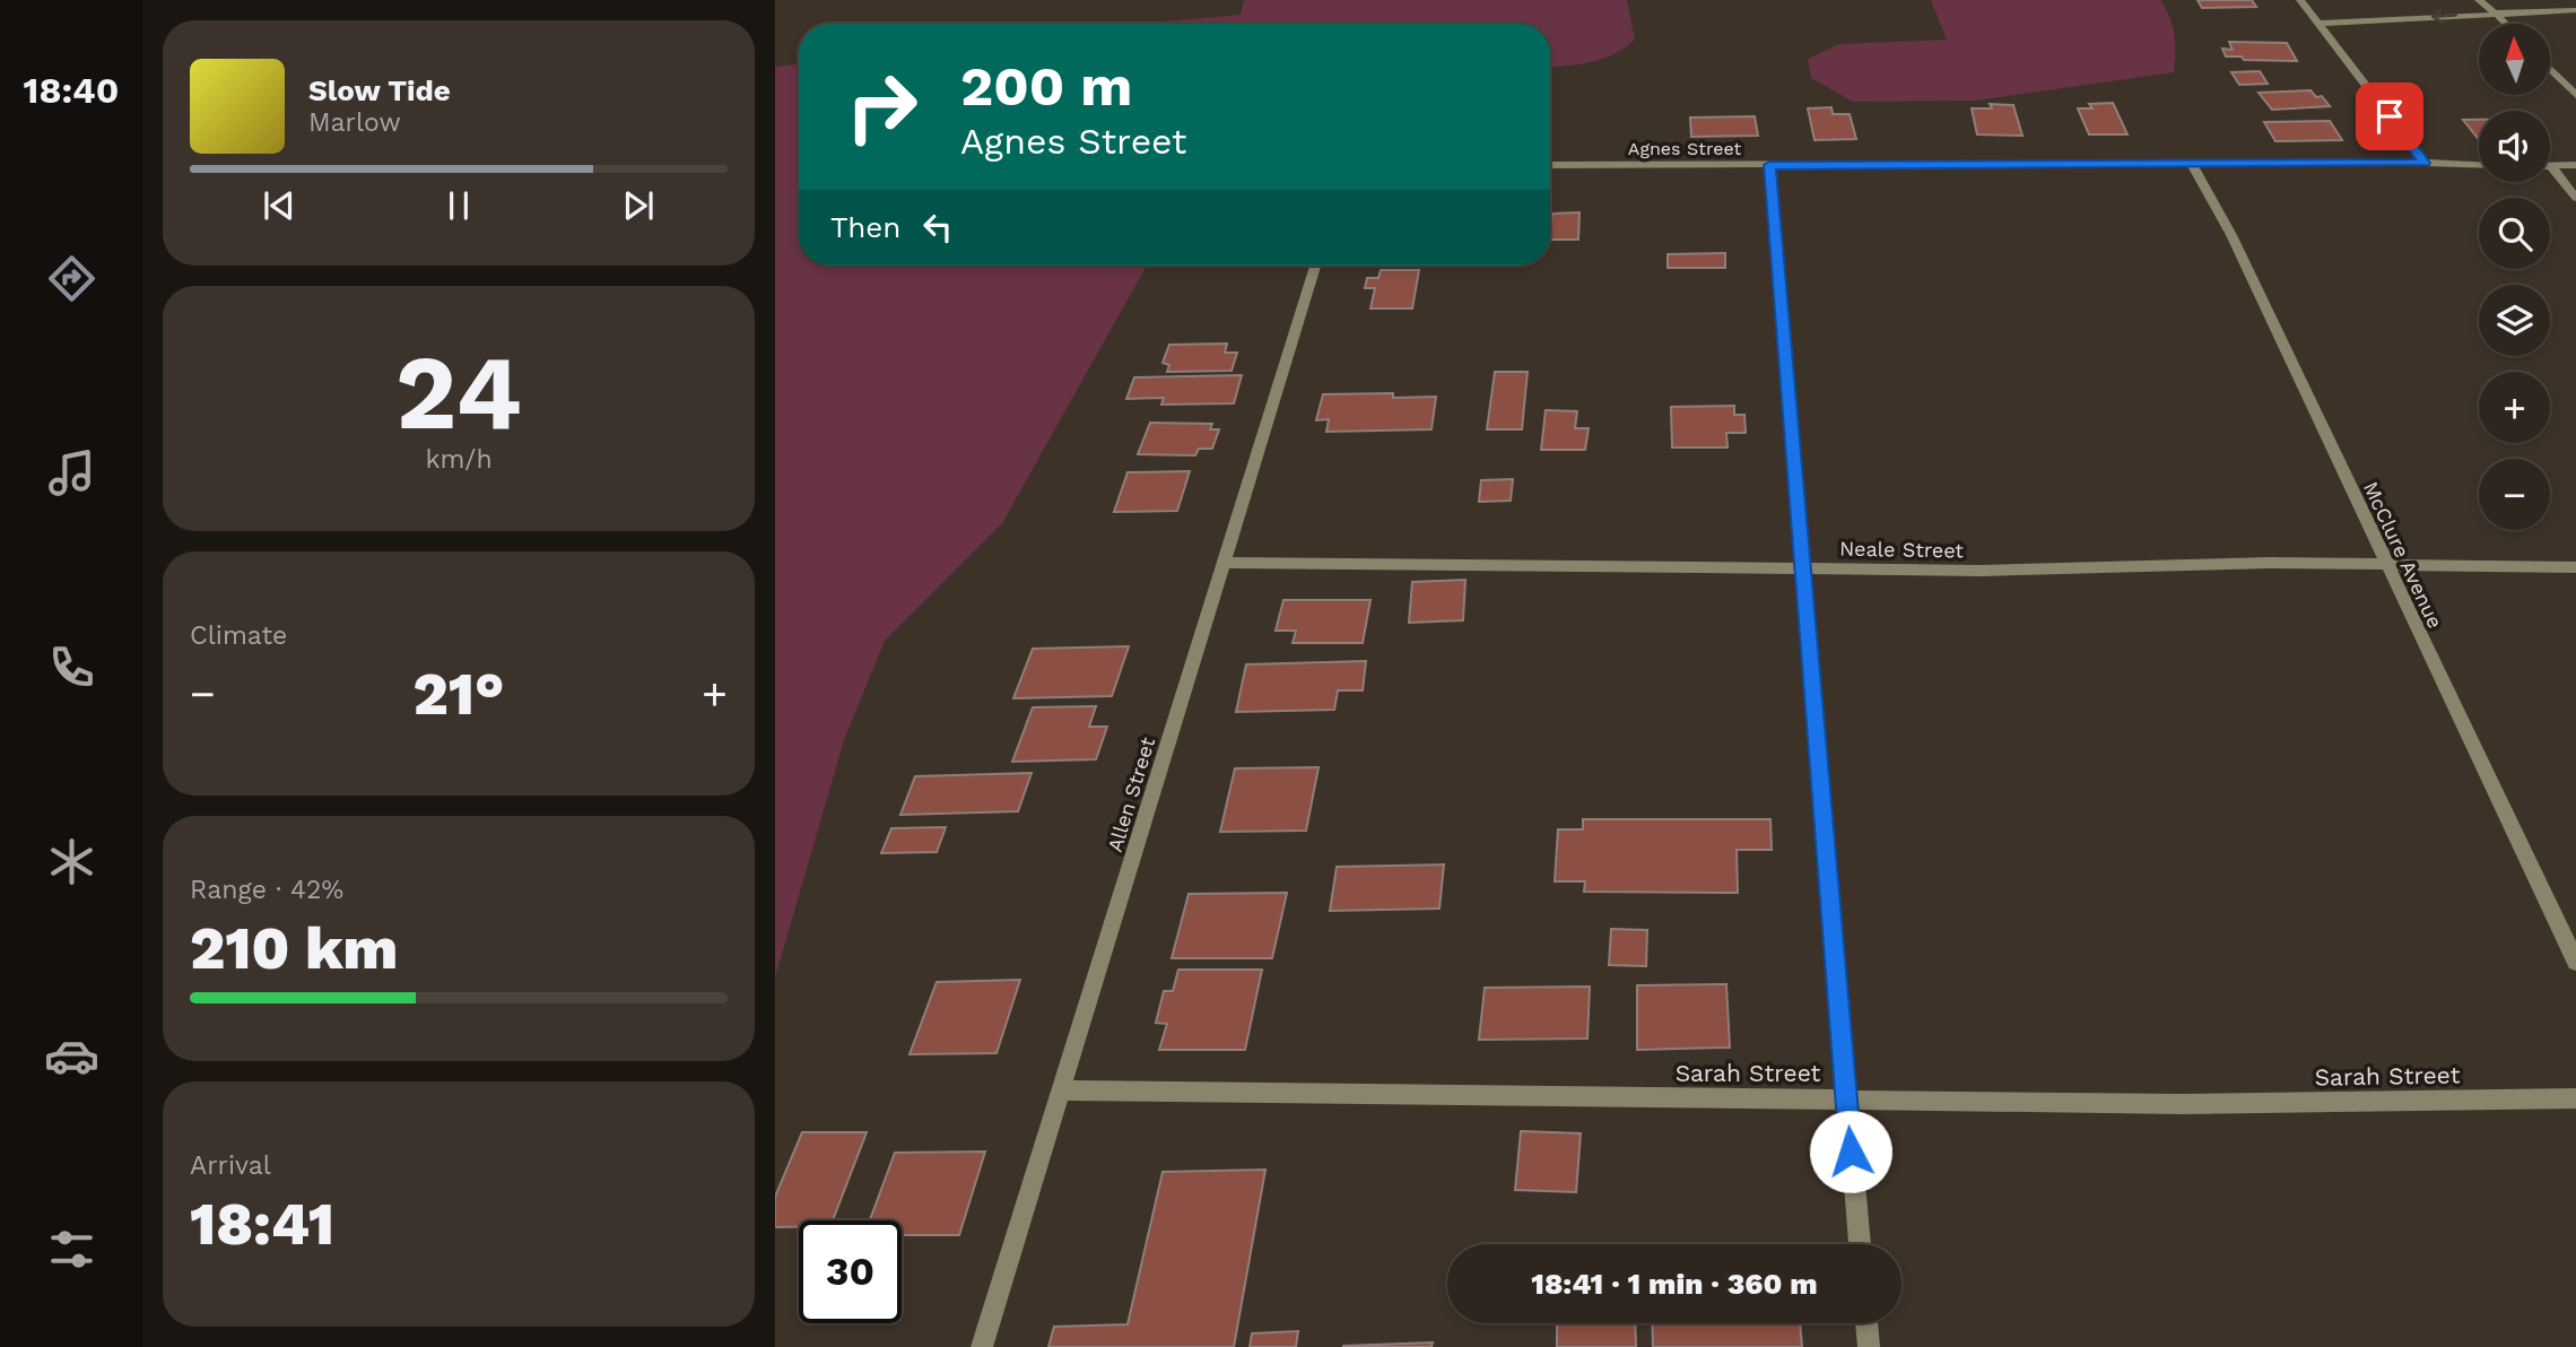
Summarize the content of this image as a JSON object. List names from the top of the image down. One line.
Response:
{"streets":{"street":["Agnes Street","Neale Street","McClure Avenue","Allen Street","Sarah Street"]},"crossings":[["Agnes Street","McClure Avenue"],["Neale Street","McClure Avenue"],["Neale Street","Allen Street"],["Allen Street","Sarah Street"]],"north":"top","page":{"tabs":"18:40","map_buttons":["+","−"],"turn":["200 m","Agnes Street"],"song":["Slow Tide","Marlow"],"then":"Then","tile":[["24","km/h"],"Climate",["Range · 42%","210 km"],["Arrival","18:41"]],"heat":["−","21°","+"],"limit":"30","trip":"18:41 · 1 min · 360 m"}}
